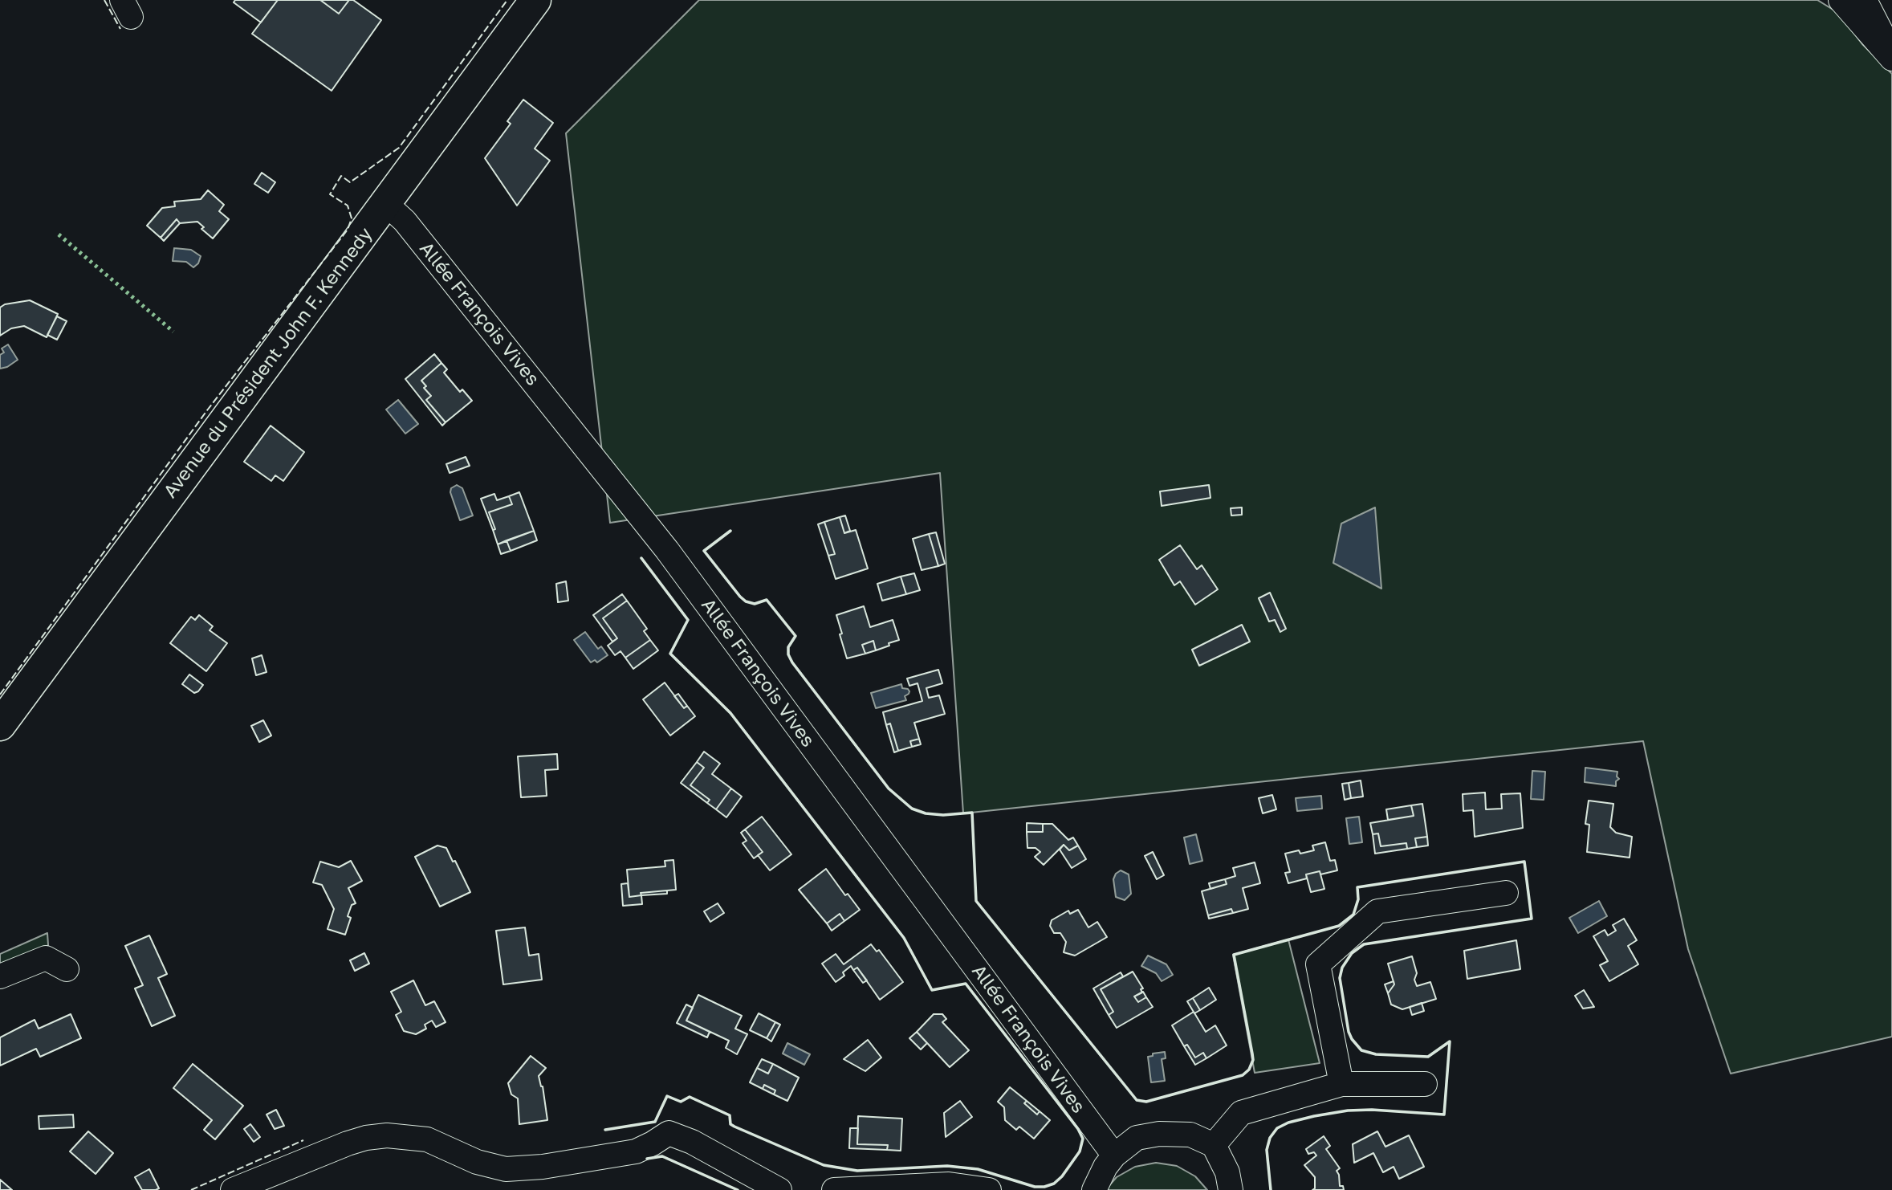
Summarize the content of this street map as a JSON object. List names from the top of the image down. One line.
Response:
{"streets":{"main road":["Avenue du Président John F. Kennedy"],"street":["Allée François Vives"]},"crossings":[["Allée François Vives","Avenue du Président John F. Kennedy"]]}
